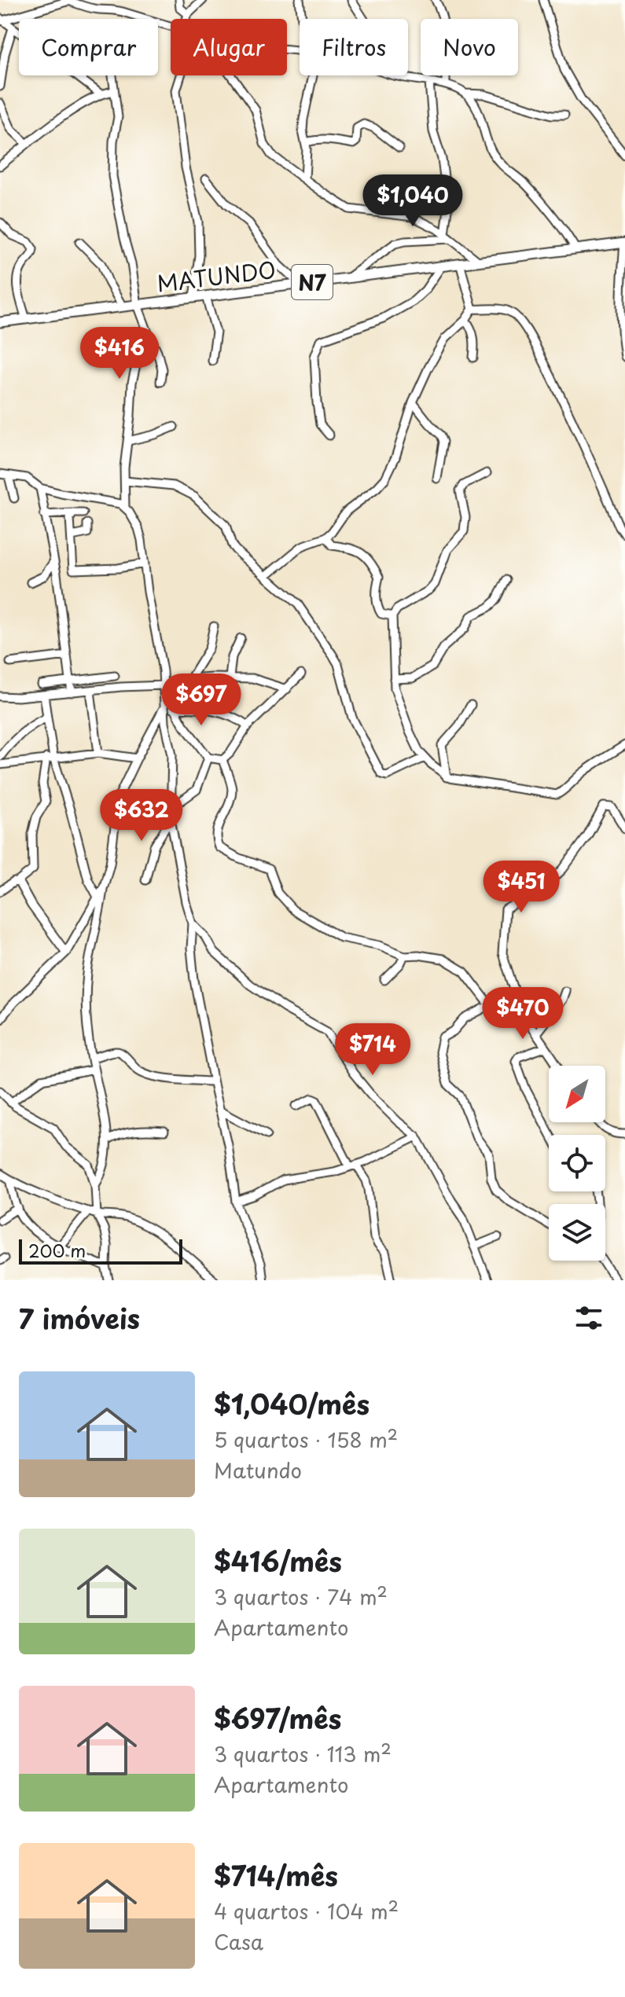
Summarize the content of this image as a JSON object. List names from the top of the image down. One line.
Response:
{"streets":{"main road":["MATUNDO","N7"]},"scale_bar":"200 m","north":"bottom left","page":{"chip":["Comprar","Alugar","Filtros","Novo"],"price":["$1,040","$416","$697","$632","$451","$470","$714"],"scale":"200 m","heading":"7 imóveis","list":[{"name":"$1,040/mês","note":"5 quartos · 158 m² · Matundo"},{"name":"$416/mês","note":"3 quartos · 74 m² · Apartamento"},{"name":"$697/mês","note":"3 quartos · 113 m² · Apartamento"},{"name":"$714/mês","note":"4 quartos · 104 m² · Casa"}]}}
